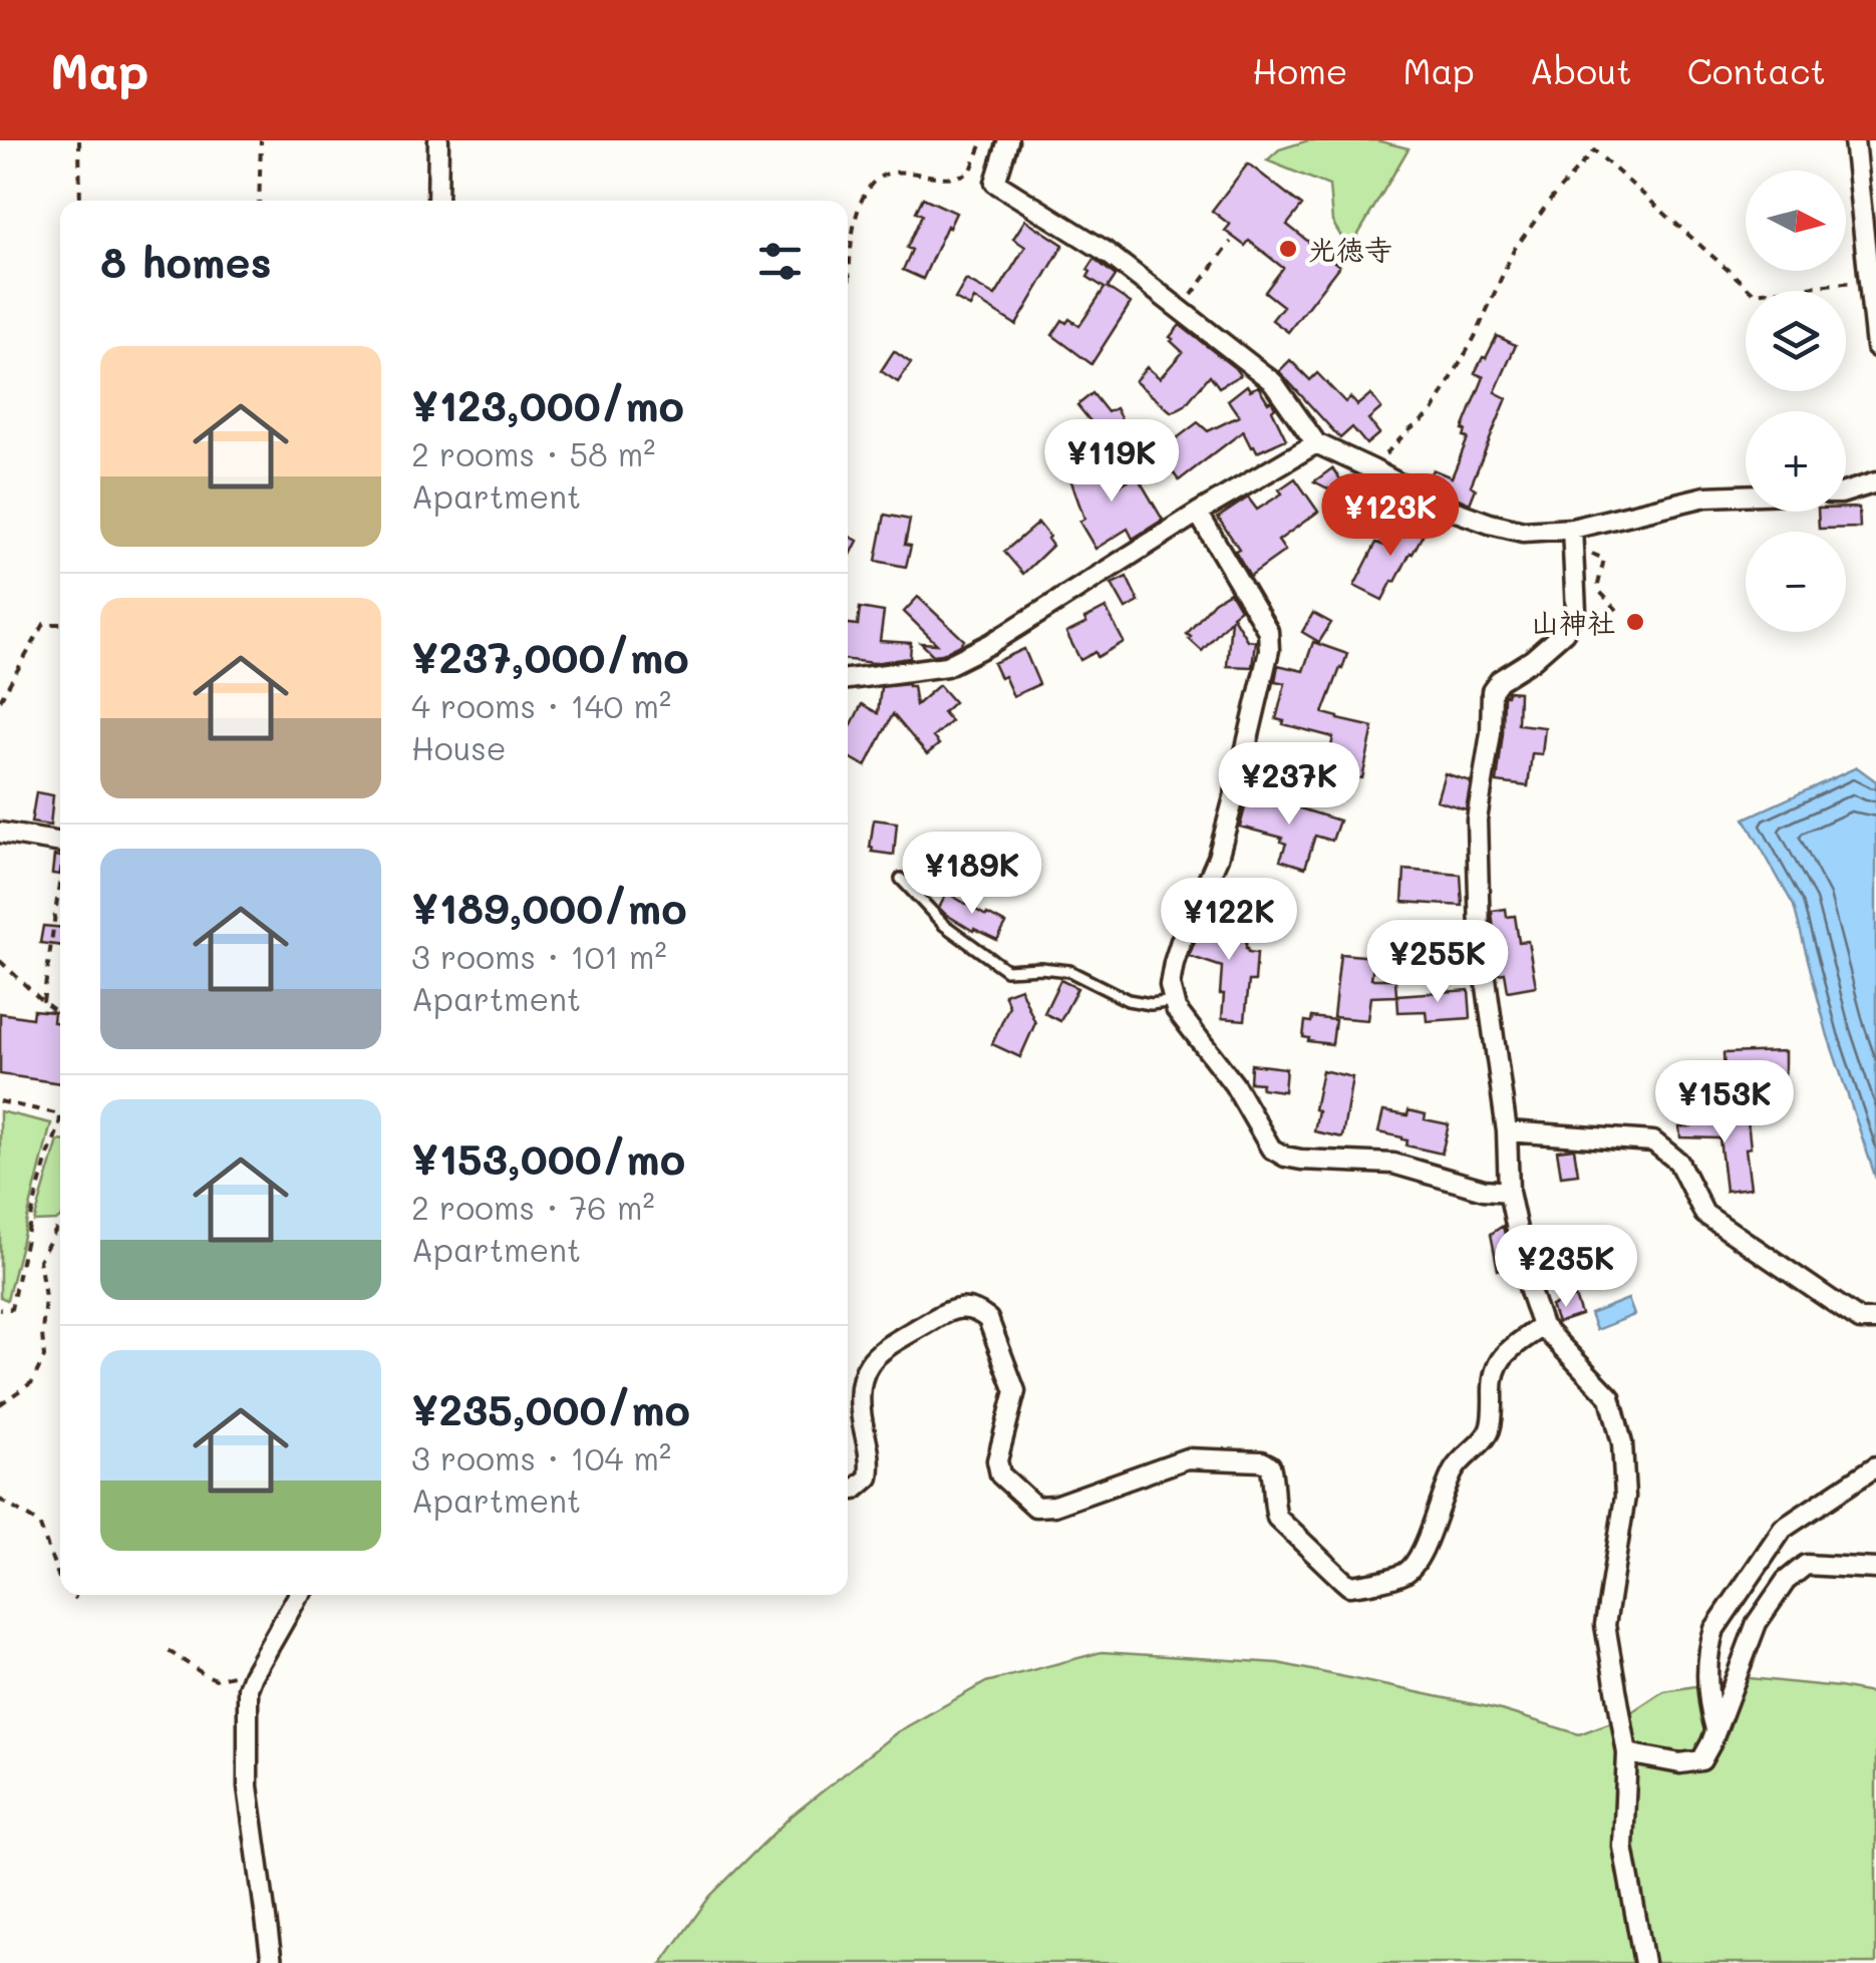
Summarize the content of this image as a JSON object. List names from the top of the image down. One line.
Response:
{"places":["光徳寺","山神社"],"north":"right","page":{"header":"Map","nav":["Home","Map","About","Contact"],"map_buttons":["+","−"],"heading":"8 homes","list":[{"name":"¥123,000/mo","note":"2 rooms · 58 m² · Apartment"},{"name":"¥237,000/mo","note":"4 rooms · 140 m² · House"},{"name":"¥189,000/mo","note":"3 rooms · 101 m² · Apartment"},{"name":"¥153,000/mo","note":"2 rooms · 76 m² · Apartment"},{"name":"¥235,000/mo","note":"3 rooms · 104 m² · Apartment"}],"price":["¥119K","¥123K","¥237K","¥189K","¥122K","¥255K","¥153K","¥235K"]}}
